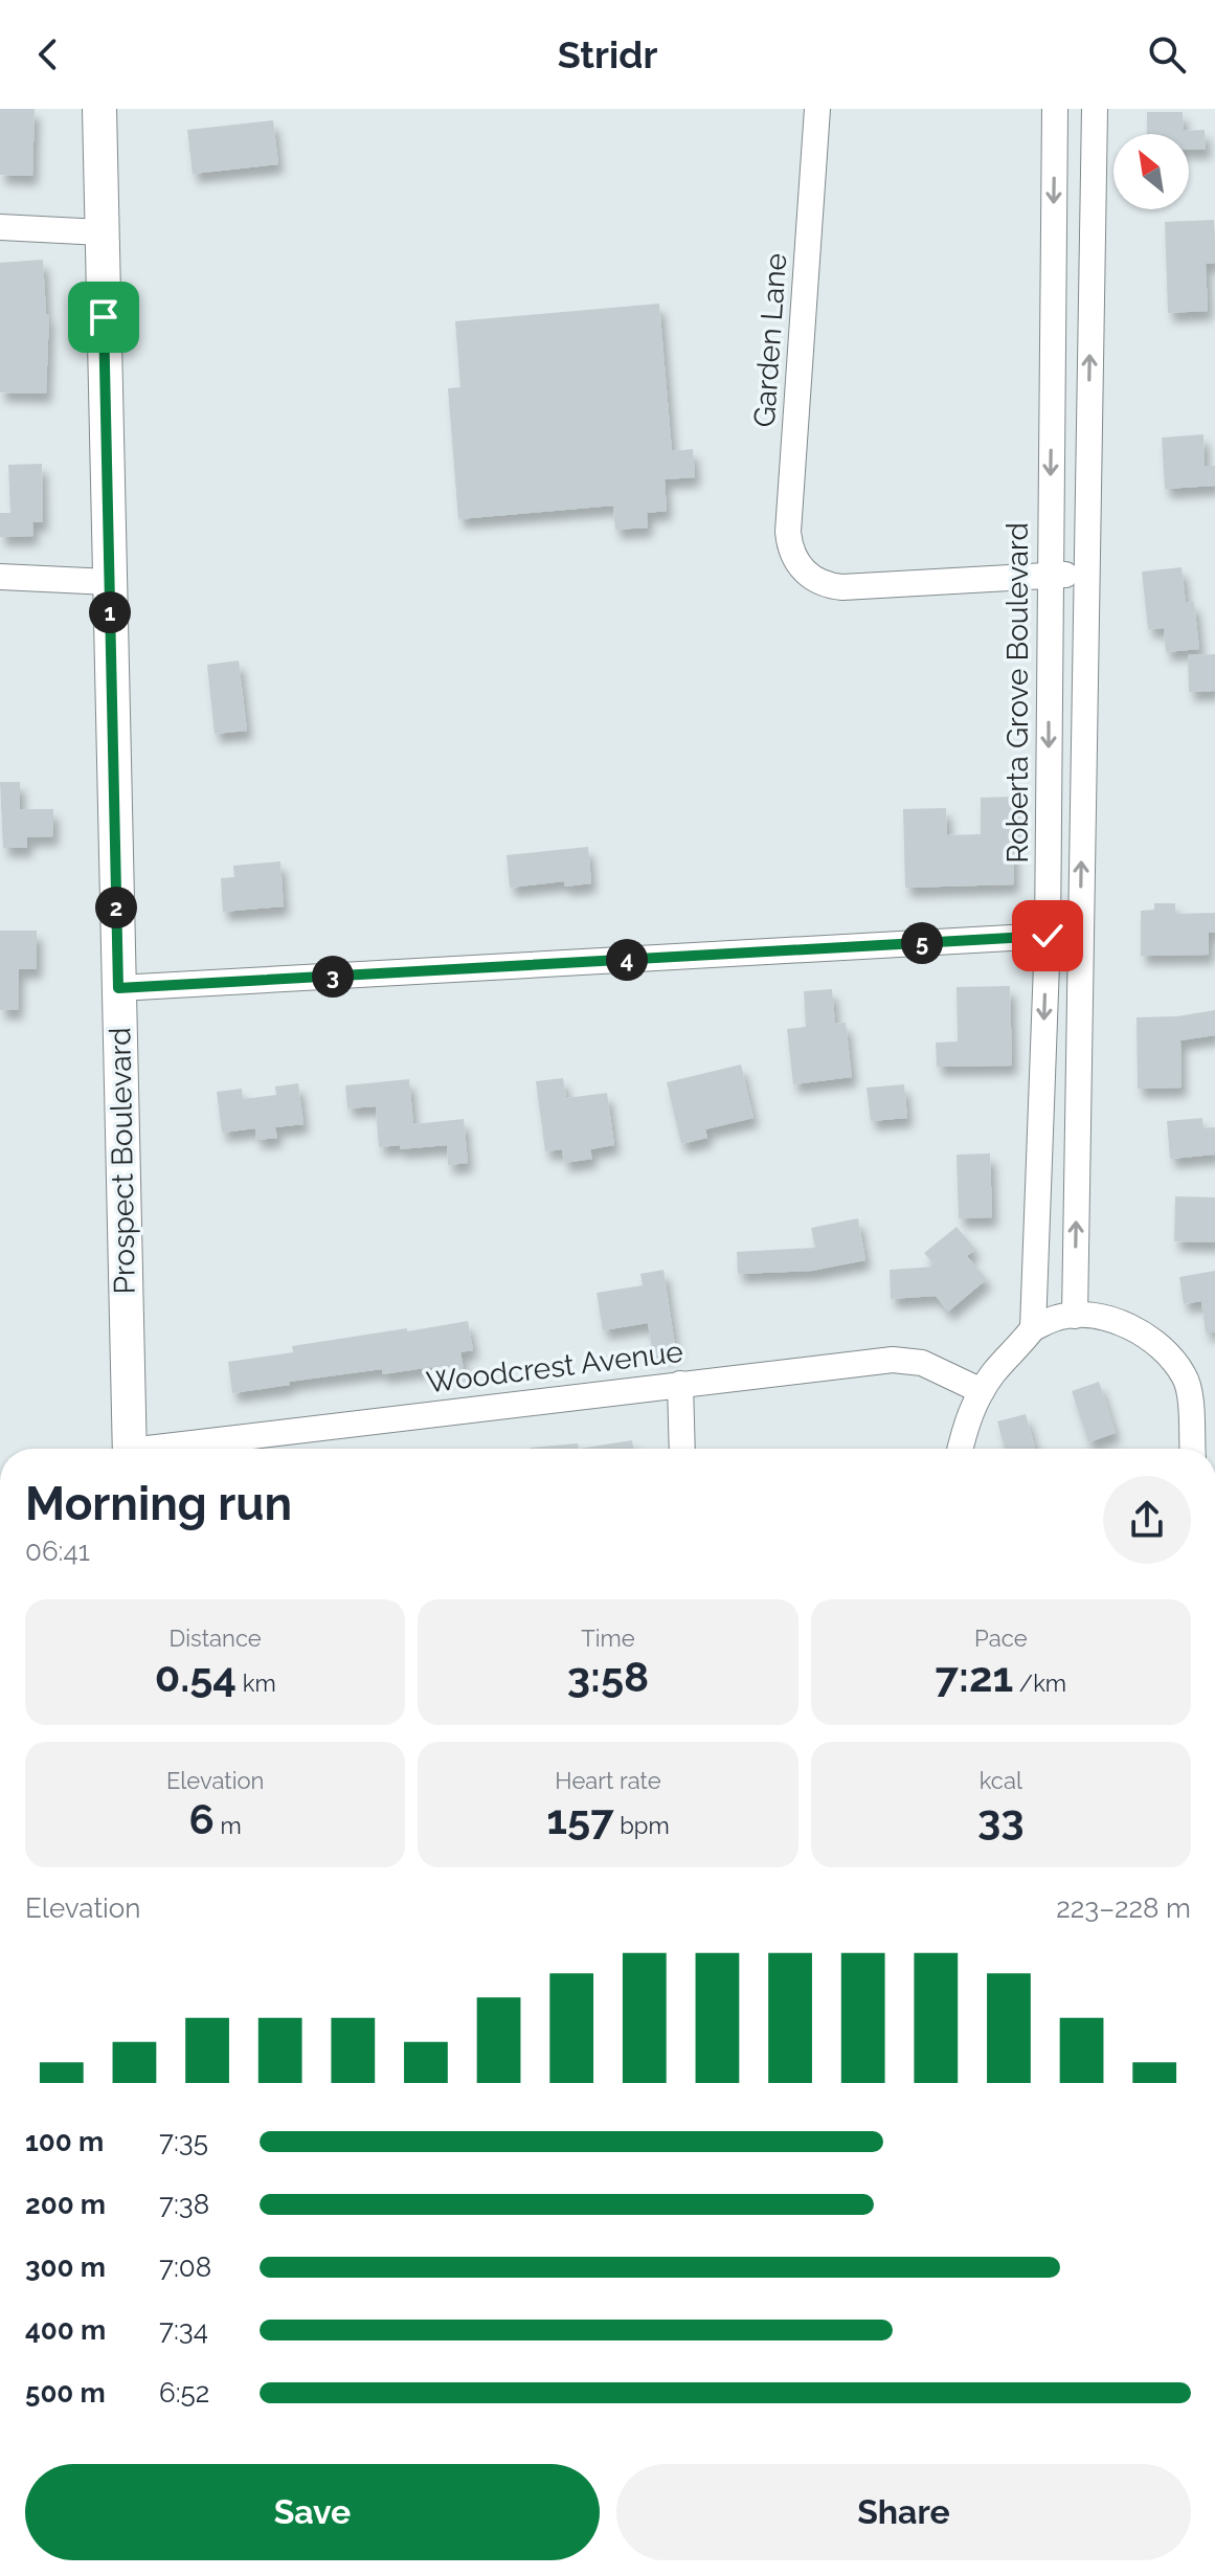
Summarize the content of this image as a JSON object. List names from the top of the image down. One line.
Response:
{"streets":{"main road":["Prospect Boulevard"],"street":["Garden Lane","Roberta Grove Boulevard","Woodcrest Avenue"]},"crossings":[["Garden Lane","Roberta Grove Boulevard"]],"north":"top left","page":{"header":"Stridr","pins":["1","2","5","4","3"],"heading":["Morning run","06:41"],"stats":[["Distance","0.54 km"],["Time","3:58"],["Pace","7:21 /km"],["Elevation","6 m"],["Heart rate","157 bpm"],["kcal","33"]],"chart":["Elevation","223–228 m"],"list":[{"name":"100 m","note":"7:35"},{"name":"200 m","note":"7:38"},{"name":"300 m","note":"7:08"},{"name":"400 m","note":"7:34"},{"name":"500 m","note":"6:52"}],"buttons":["Save","Share"]}}
